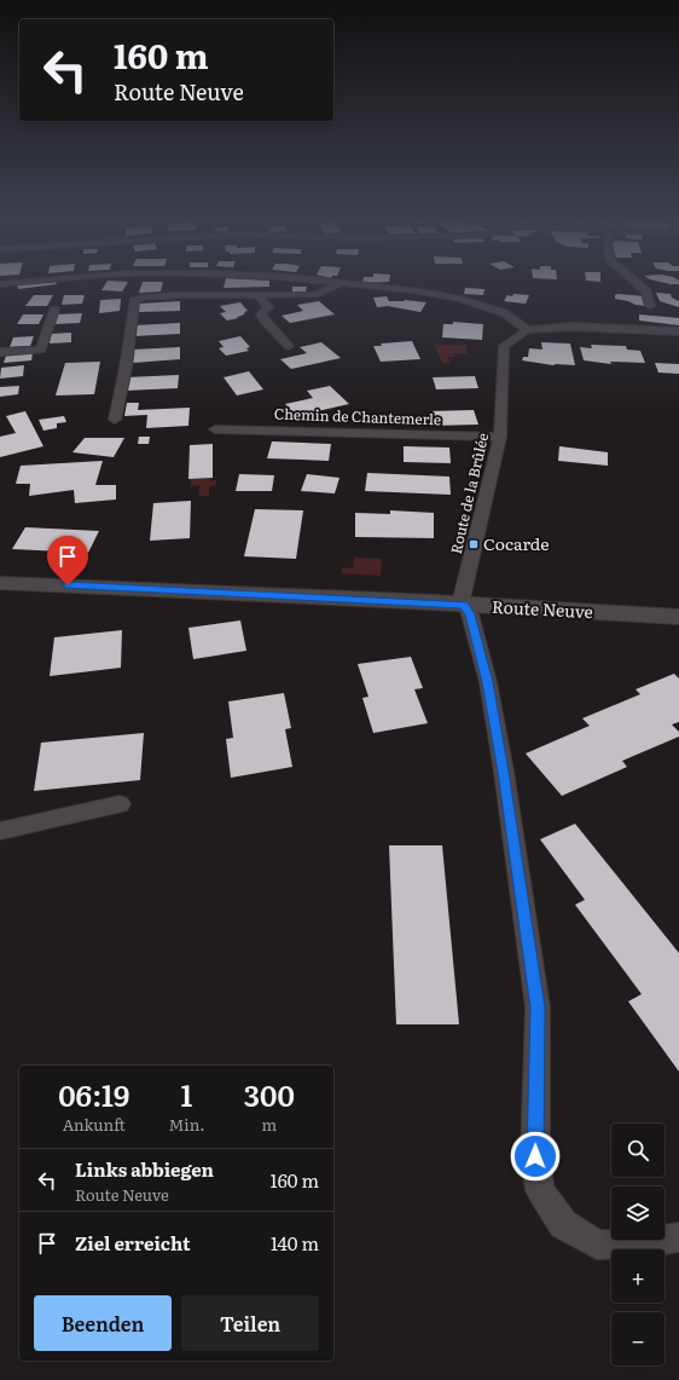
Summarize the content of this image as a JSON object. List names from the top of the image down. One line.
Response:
{"streets":{"street":["Chemin de Chantemerle","Route de la Brûlée","Route Neuve"]},"crossings":[["Chemin de Chantemerle","Route de la Brûlée"],["Route de la Brûlée","Route Neuve"]],"places":{"transit":["Cocarde"]},"page":{"turn":["160 m","Route Neuve"],"eta":["06:19","Ankunft","1","Min.","300","m"],"map_buttons":["+","−"],"list":[{"name":"Links abbiegen","note":"Route Neuve","value":"160 m"},{"name":"Ziel erreicht","value":"140 m"}],"buttons":["Beenden","Teilen"]}}
